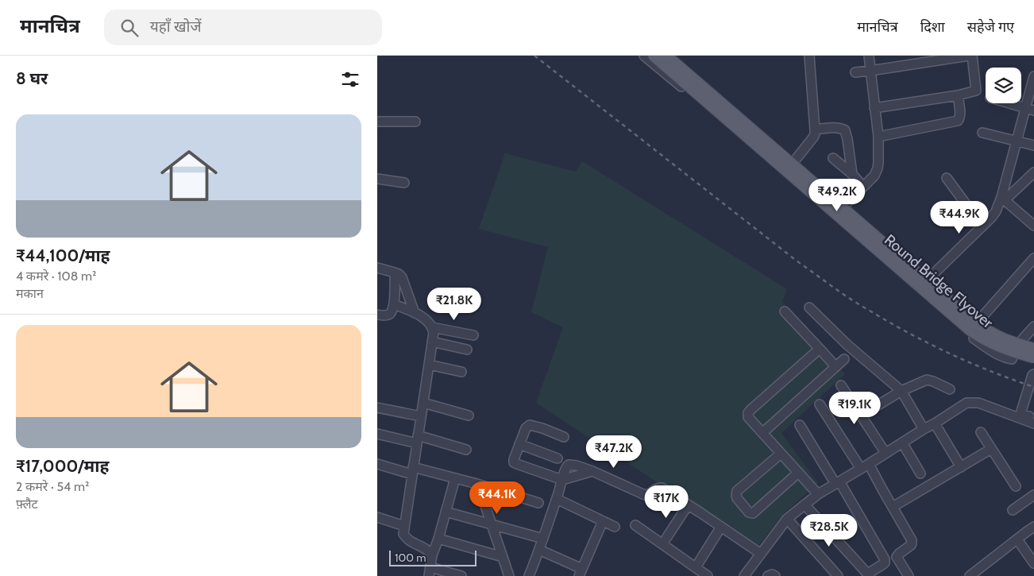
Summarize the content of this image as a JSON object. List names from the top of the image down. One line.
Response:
{"streets":{"main road":["Round Bridge Flyover"]},"scale_bar":"100 m","page":{"header":"मानचित्र","search":"यहाँ खोजें","nav":["मानचित्र","दिशा","सहेजे गए"],"heading":"8 घर","list":[{"name":"₹44,100/माह","note":"4 कमरे · 108 m² · मकान"},{"name":"₹17,000/माह","note":"2 कमरे · 54 m² · फ़्लैट"}],"price":["₹49.2K","₹44.9K","₹21.8K","₹19.1K","₹47.2K","₹44.1K","₹17K","₹28.5K"],"scale":"100 m"}}
